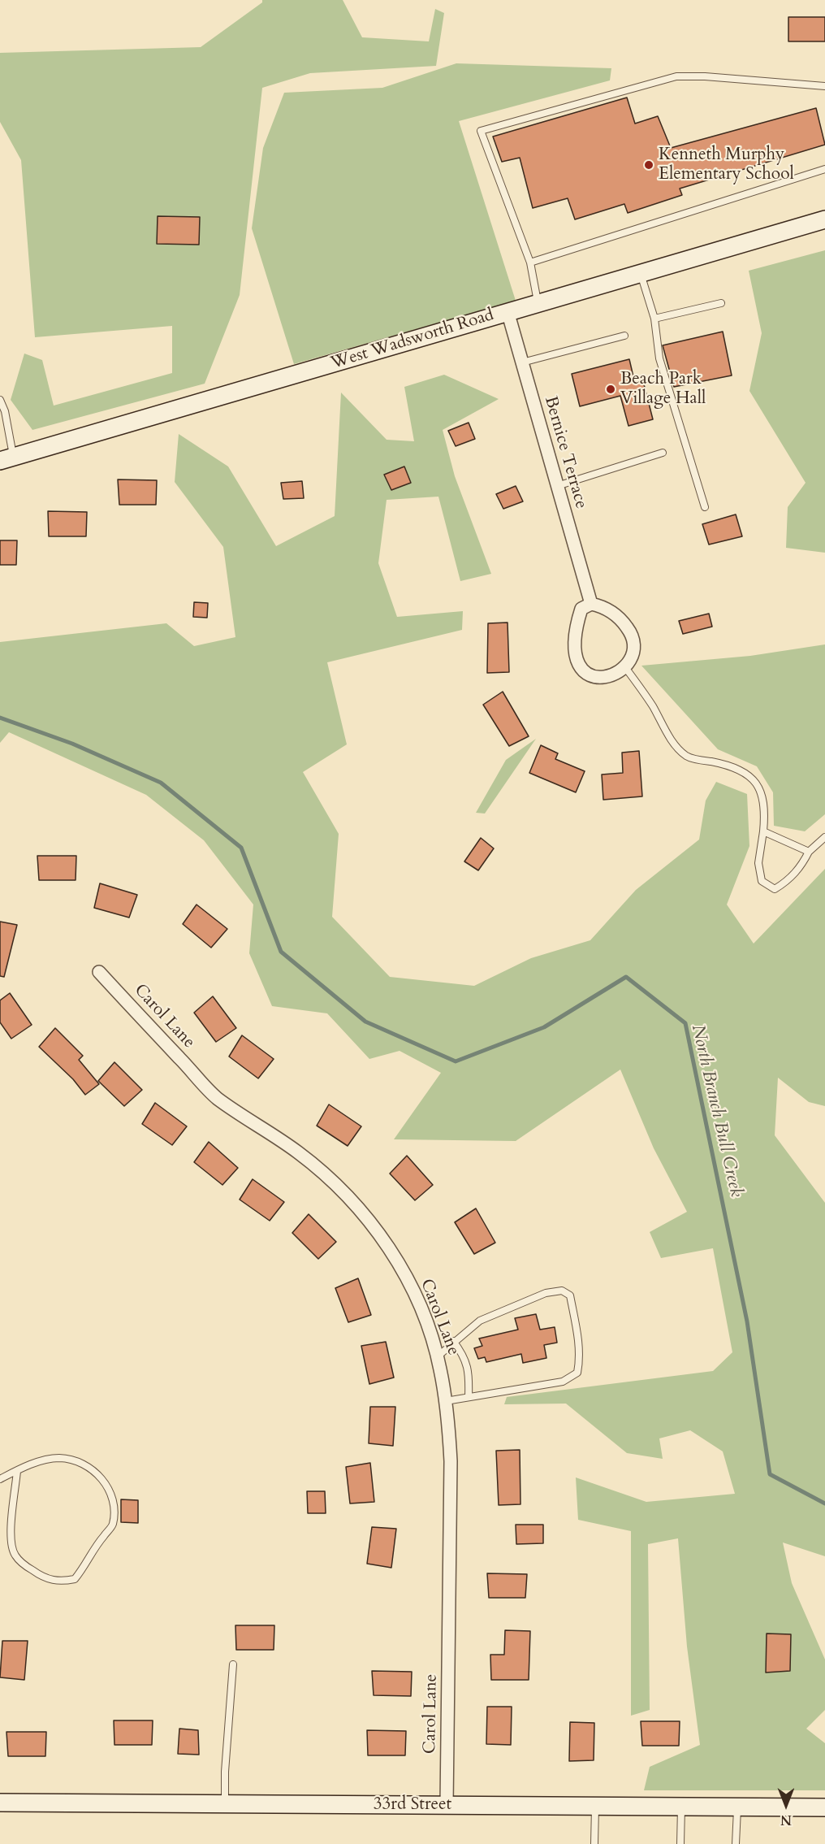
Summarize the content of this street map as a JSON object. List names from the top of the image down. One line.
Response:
{"streets":{"main road":["West Wadsworth Road","33rd Street"],"street":["Bernice Terrace","Carol Lane"]},"crossings":[["West Wadsworth Road","Bernice Terrace"],["Carol Lane","33rd Street"]],"water":["North Branch Bull Creek"],"places":["Kenneth Murphy Elementary School","Beach Park Village Hall"],"north":"bottom"}
